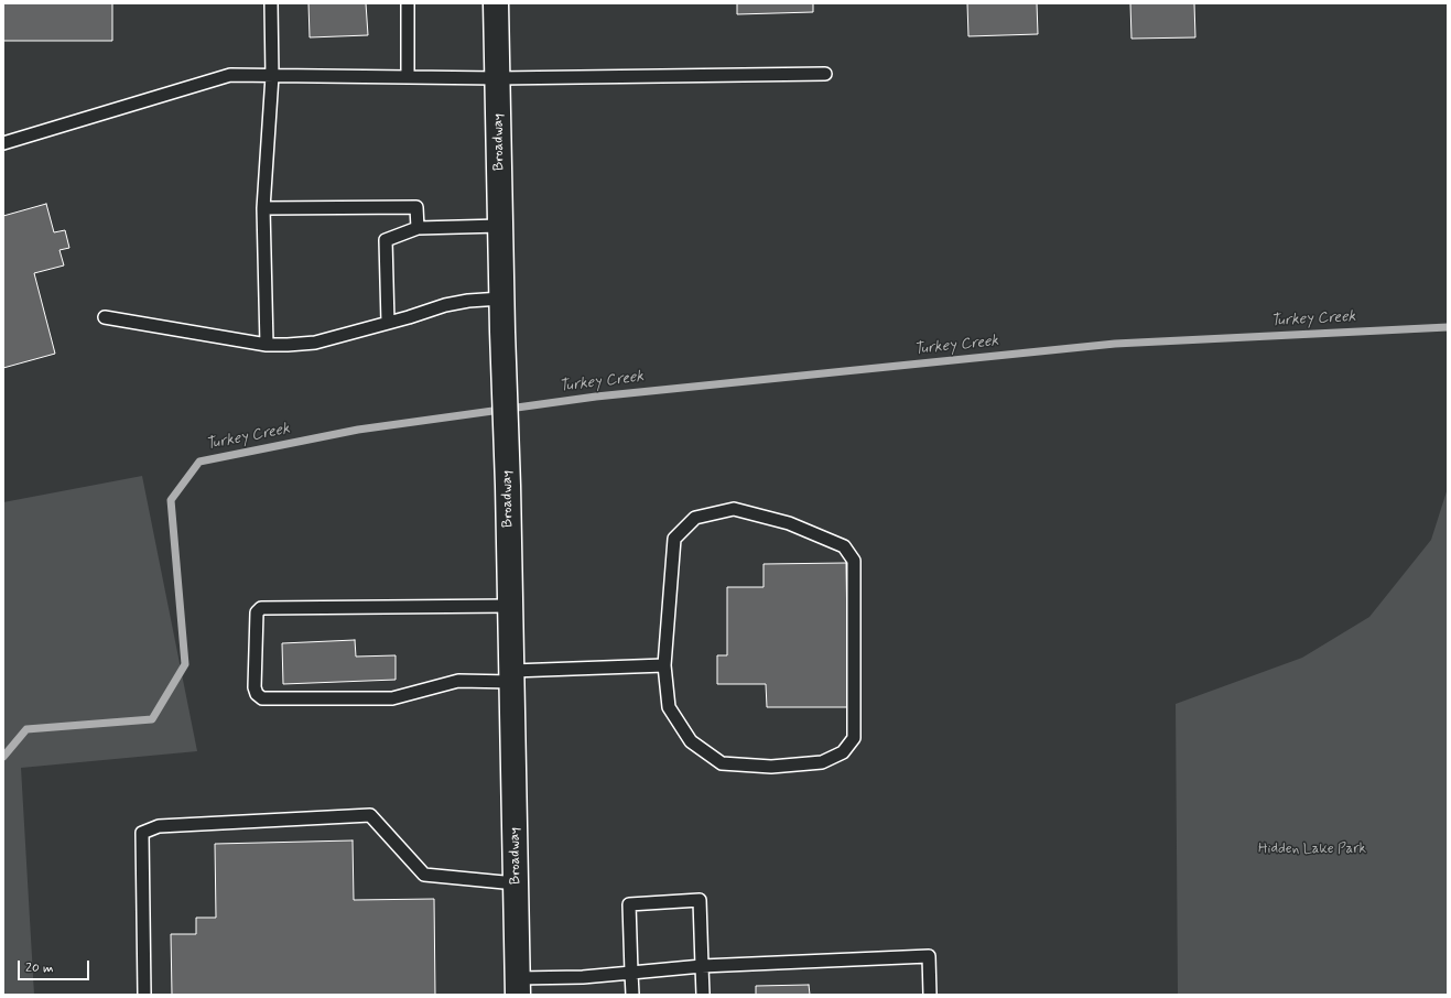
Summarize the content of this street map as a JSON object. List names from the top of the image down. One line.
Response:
{"streets":{"main road":["Broadway"]},"water":["Turkey Creek"],"parks":["Hidden Lake Park"],"scale_bar":"20 m"}
